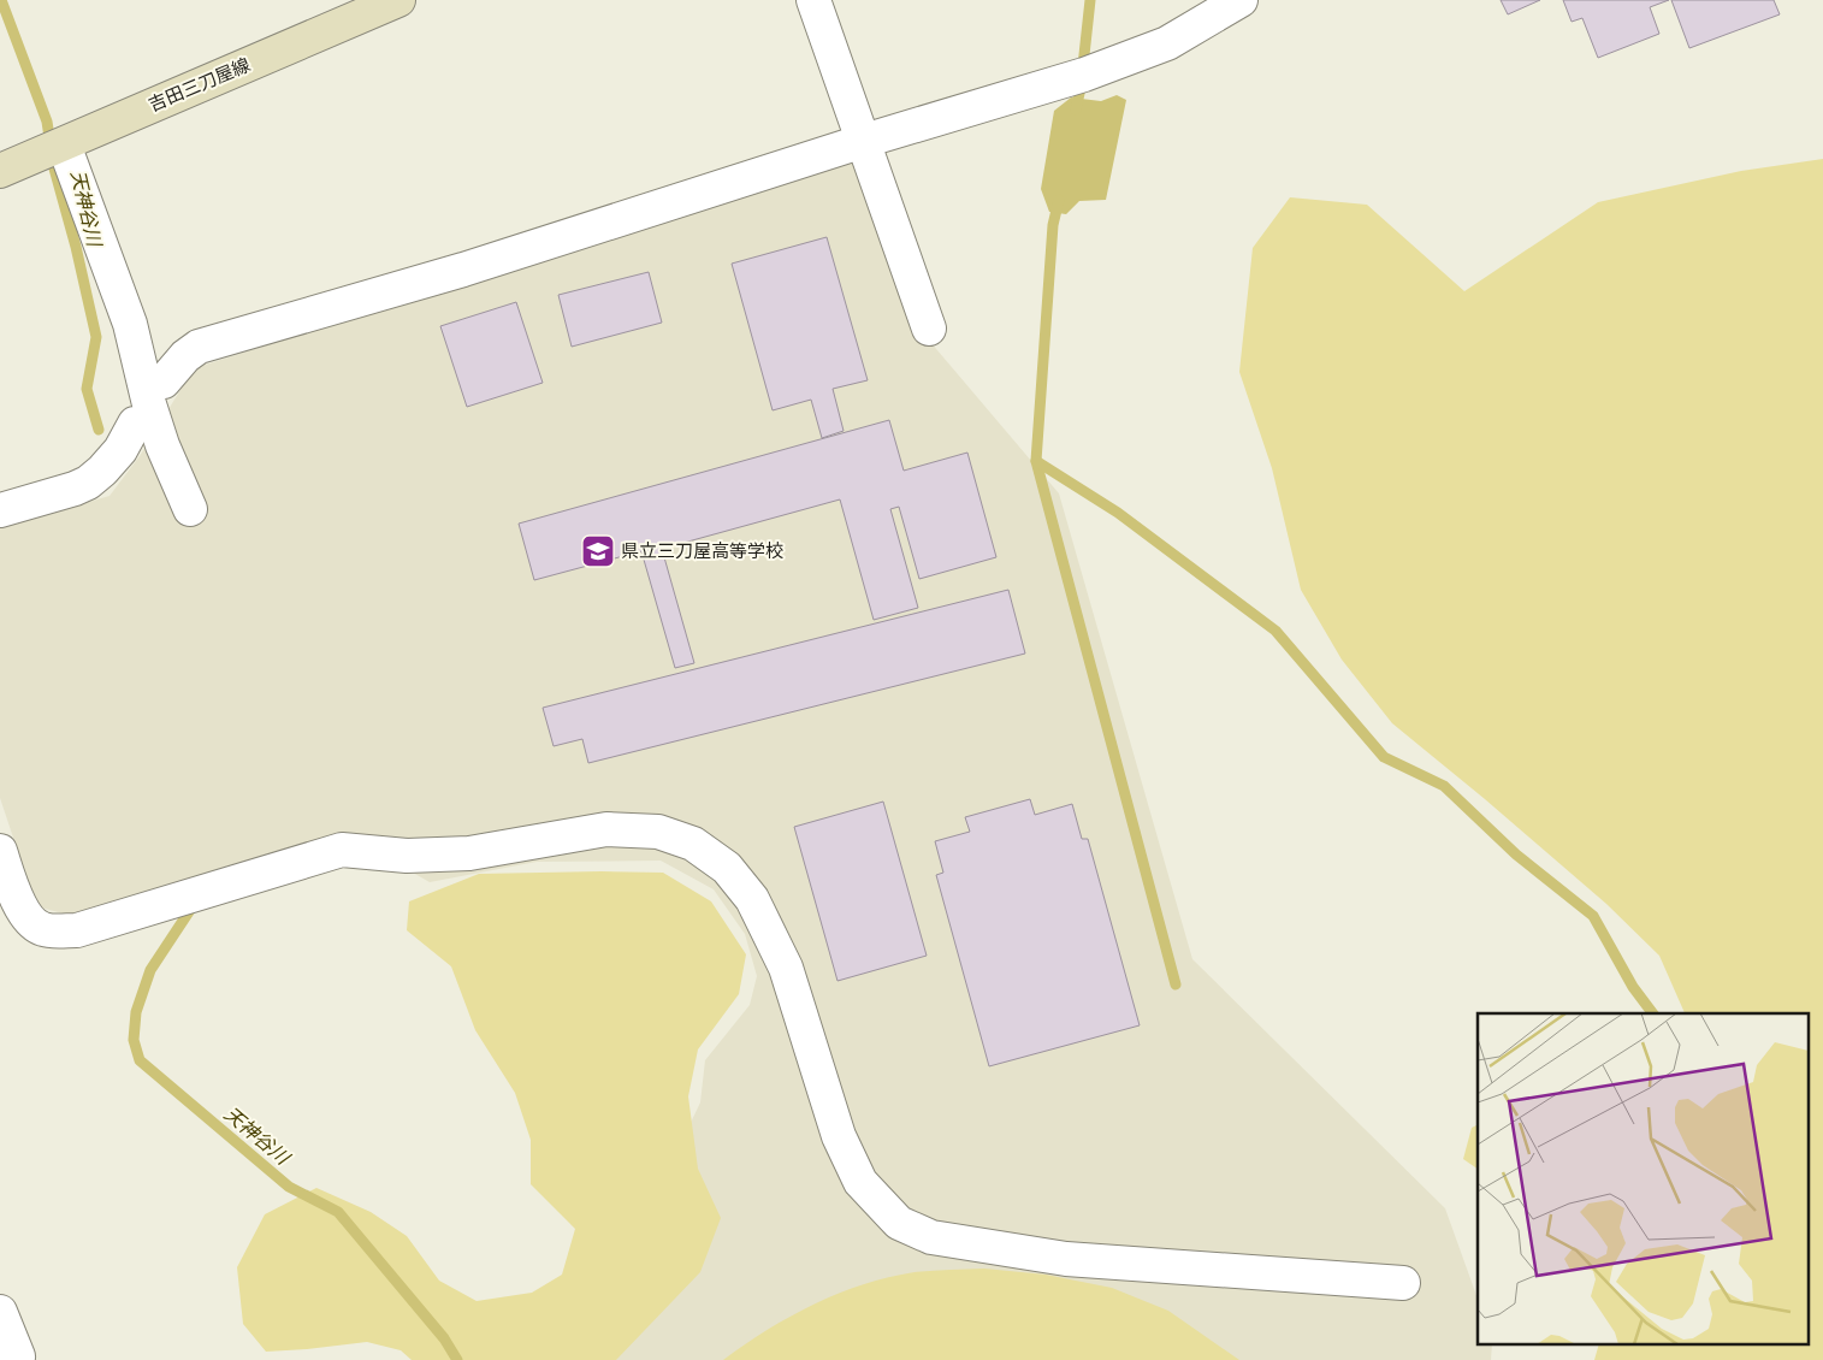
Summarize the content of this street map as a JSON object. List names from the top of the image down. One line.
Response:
{"streets":{"main road":["吉田三刀屋線"]},"water":["天神谷川"],"places":{"school or university":["県立三刀屋高等学校"]}}
